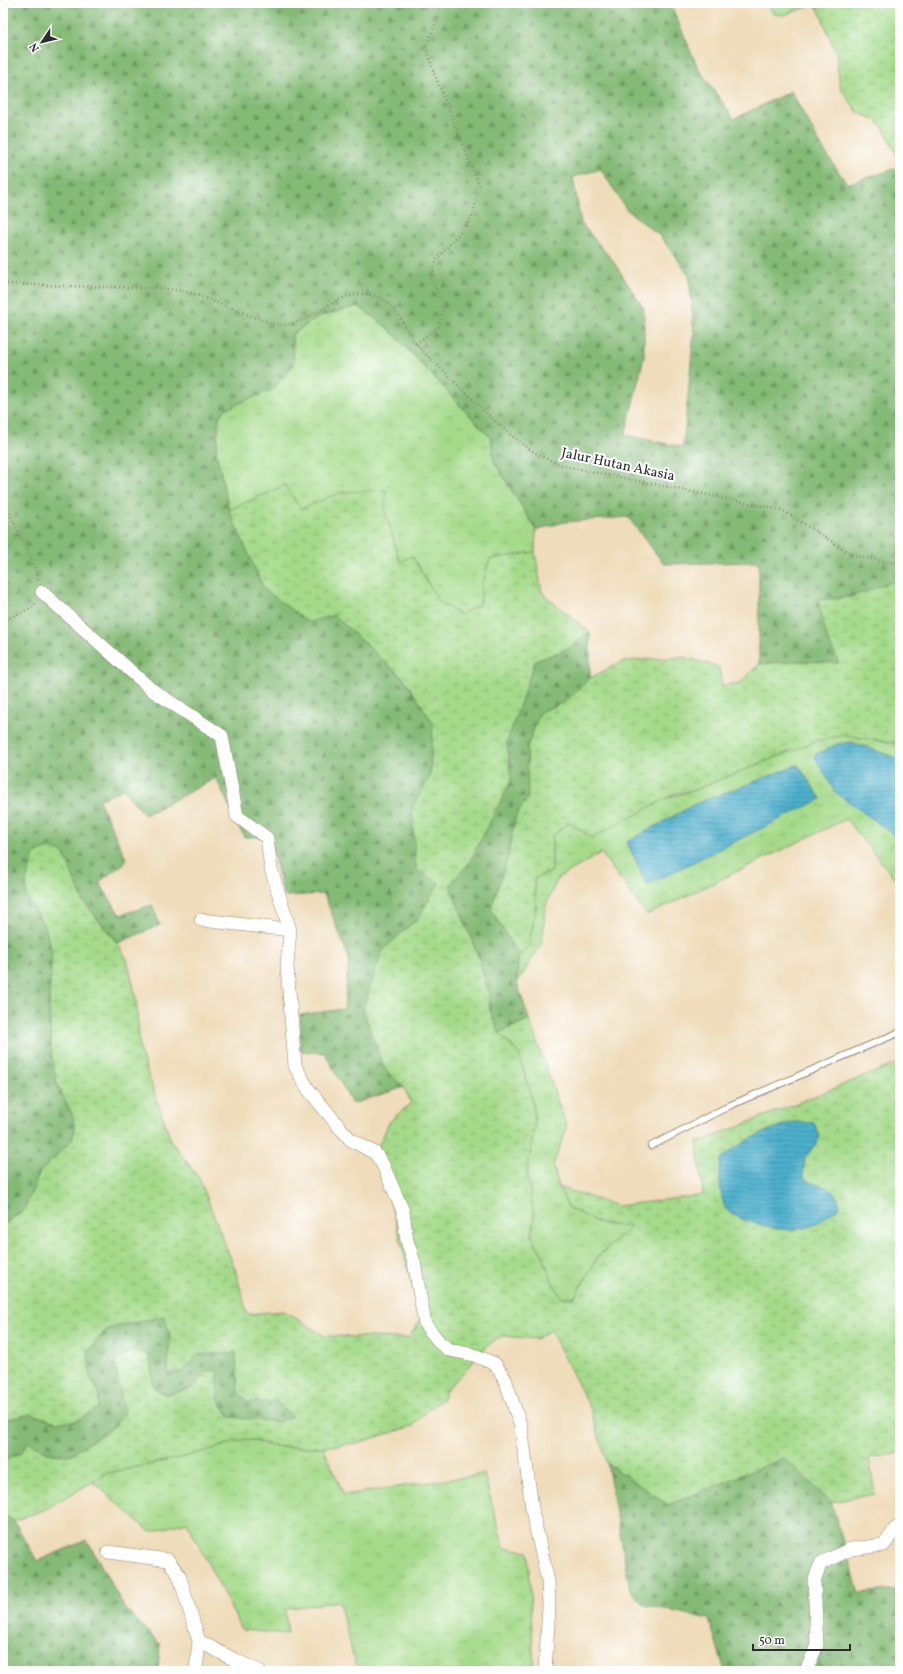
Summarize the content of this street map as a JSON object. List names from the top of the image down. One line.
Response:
{"streets":{"path":["Jalur Hutan Akasia"]},"scale_bar":"50 m","north":"bottom left"}
